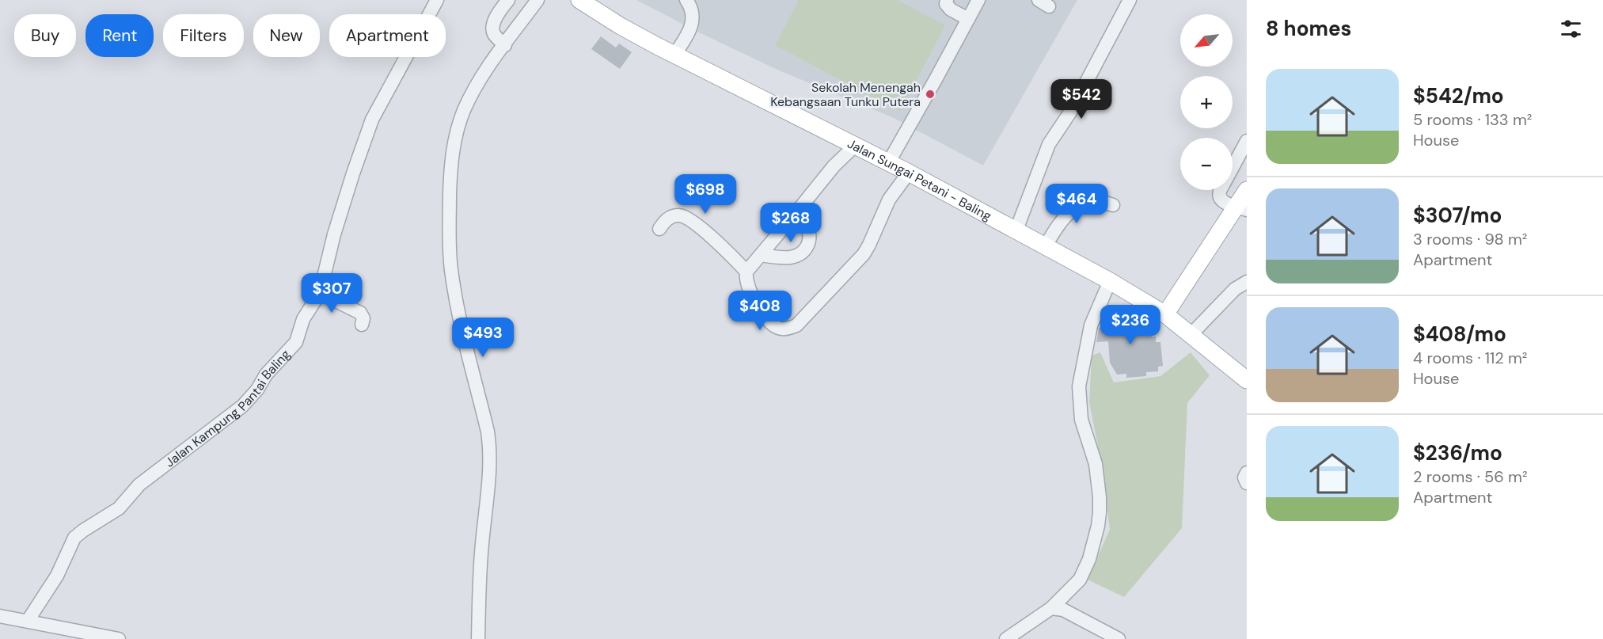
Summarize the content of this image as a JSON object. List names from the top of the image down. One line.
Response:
{"streets":{"main road":["Jalan Sungai Petani - Baling"],"street":["Jalan Kampung Pantai Baling"]},"places":["Sekolah Menengah Kebangsaan Tunku Putera"],"north":"bottom left","page":{"heading":"8 homes","map_buttons":["+","−"],"chip":["Buy","Rent","Filters","New","Apartment"],"list":[{"name":"$542/mo","note":"5 rooms · 133 m² · House"},{"name":"$307/mo","note":"3 rooms · 98 m² · Apartment"},{"name":"$408/mo","note":"4 rooms · 112 m² · House"},{"name":"$236/mo","note":"2 rooms · 56 m² · Apartment"}],"price":["$542","$698","$464","$268","$307","$408","$236","$493"]}}
